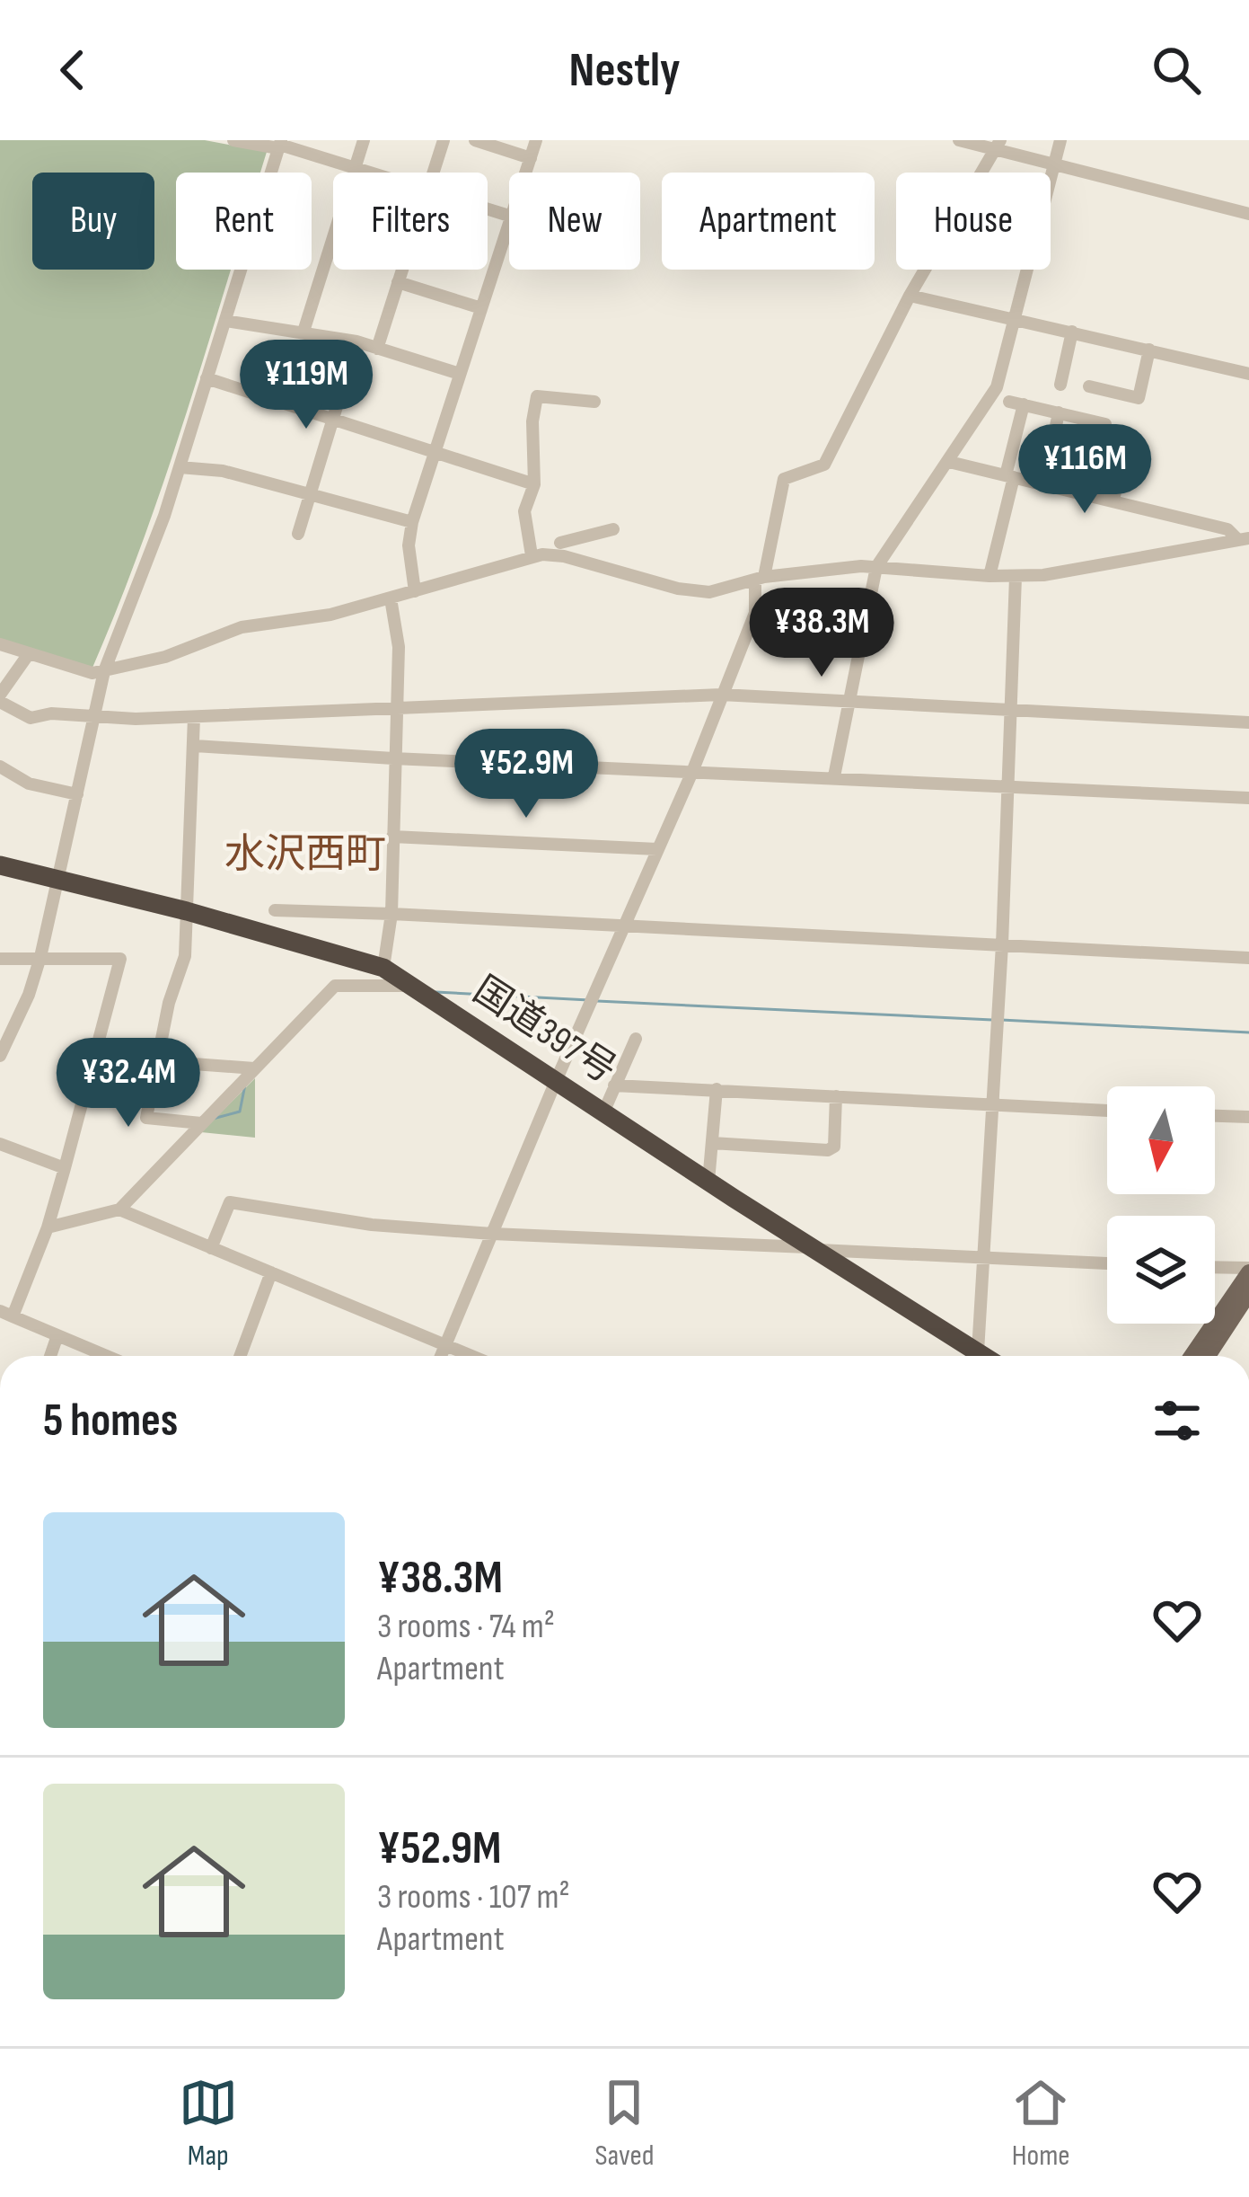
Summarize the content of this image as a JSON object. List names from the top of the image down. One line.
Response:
{"streets":{"highway":["国道397号"]},"districts":["水沢西町"],"north":"bottom","page":{"header":"Nestly","chip":["Buy","Rent","Filters","New","Apartment","House"],"price":["¥119M","¥116M","¥38.3M","¥52.9M","¥32.4M"],"heading":"5 homes","list":[{"name":"¥38.3M","note":"3 rooms · 74 m² · Apartment"},{"name":"¥52.9M","note":"3 rooms · 107 m² · Apartment"}],"tabs":["Map","Saved","Home"]}}
